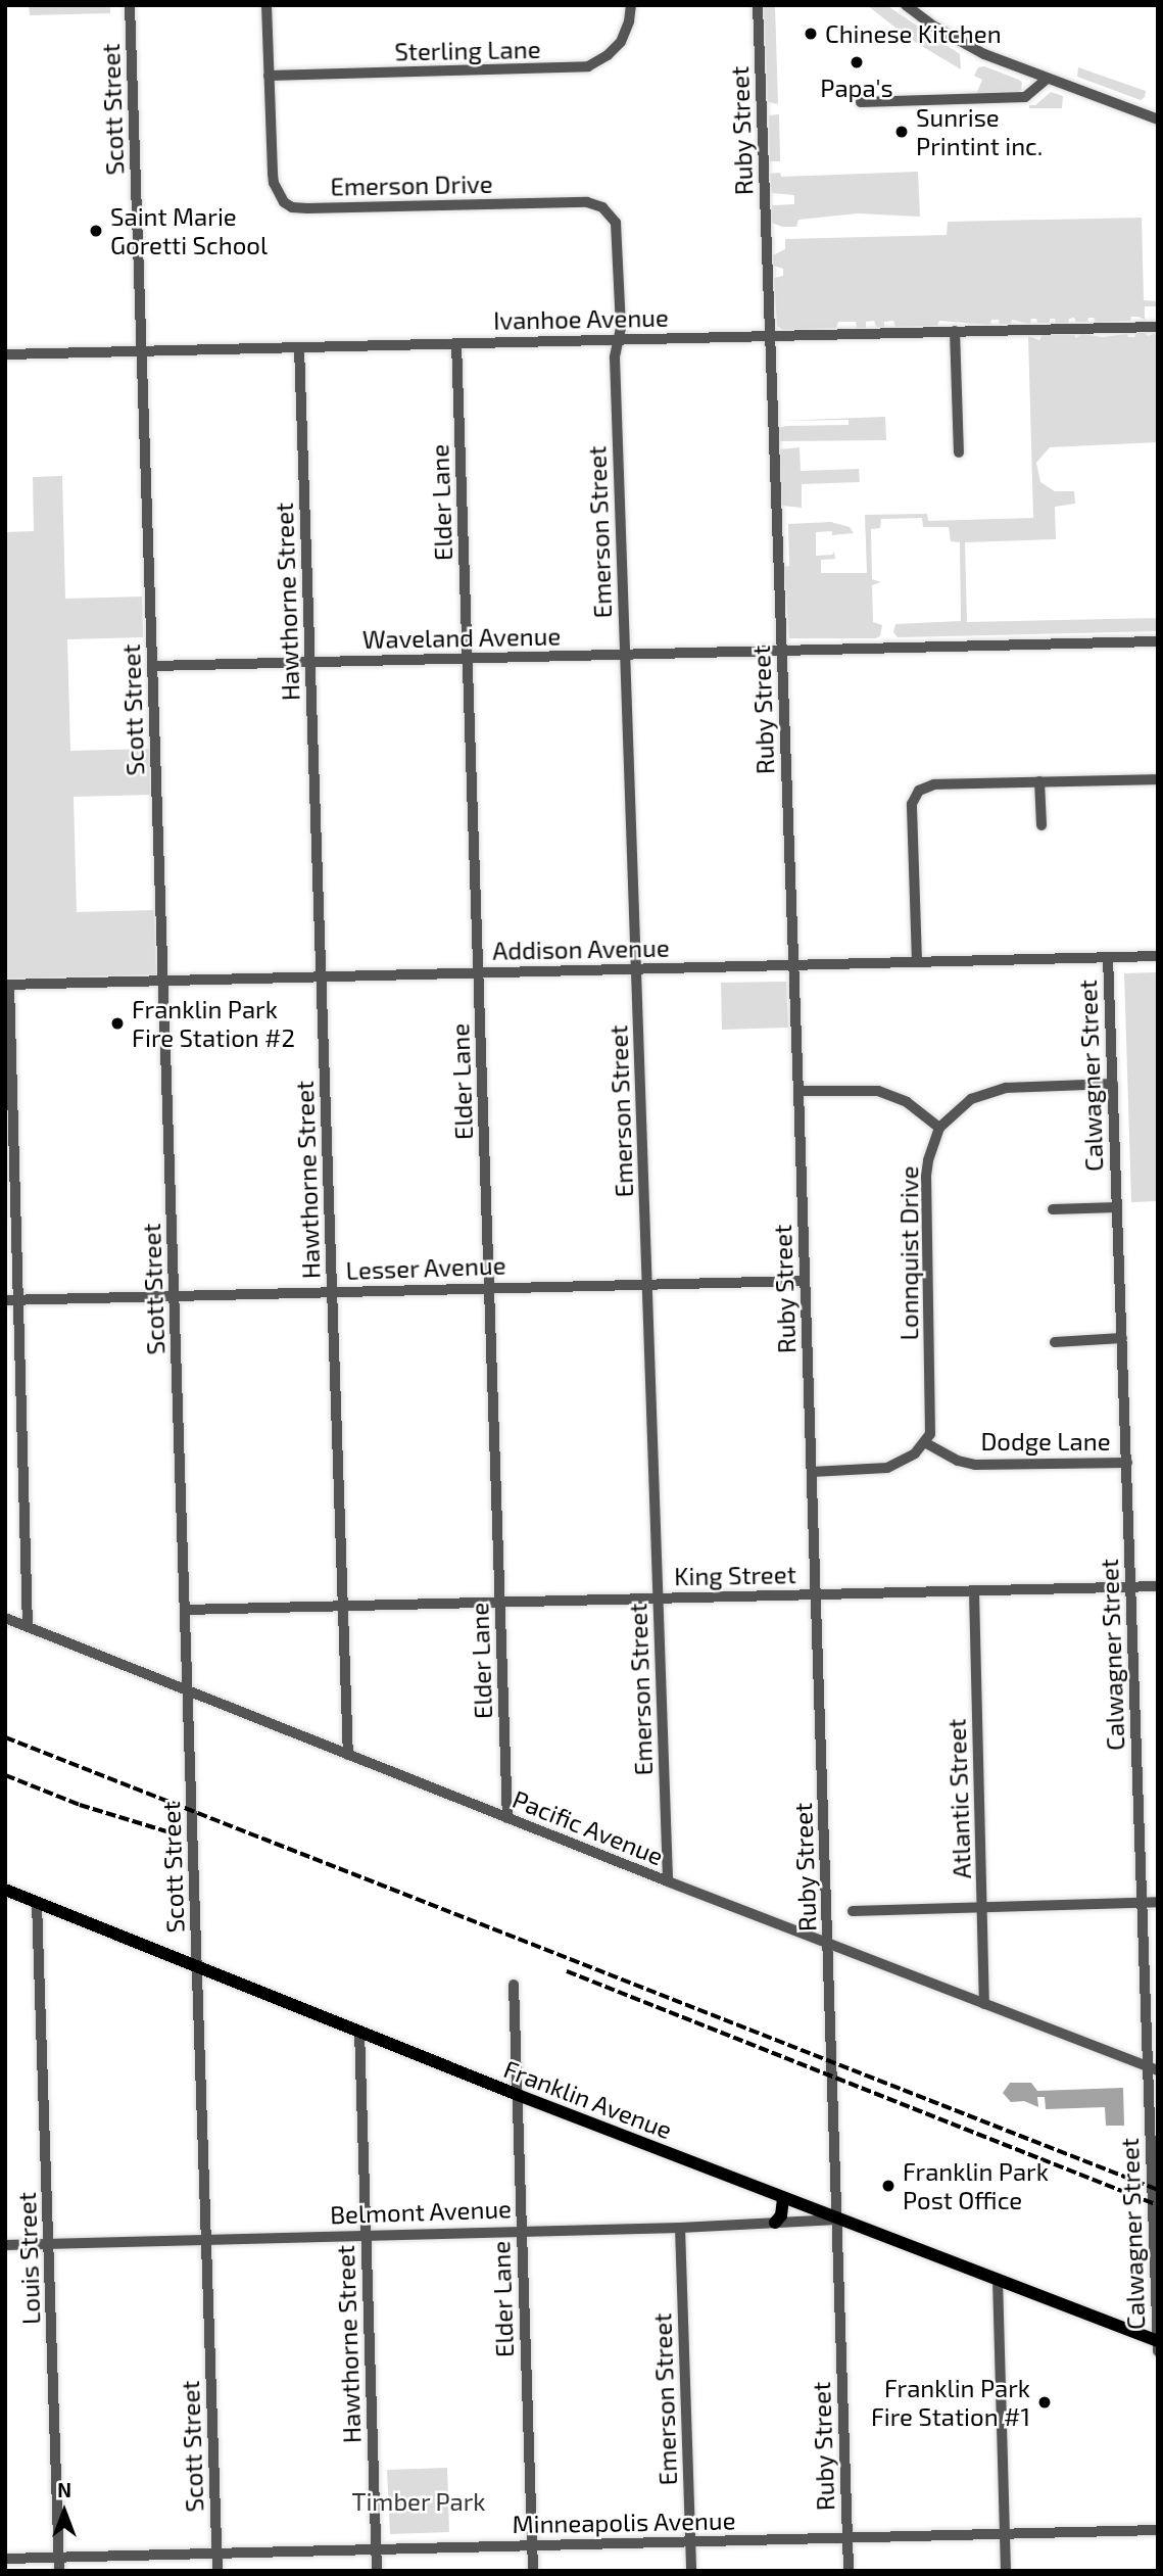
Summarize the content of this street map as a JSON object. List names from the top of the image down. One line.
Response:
{"streets":{"main road":["Franklin Avenue"],"street":["Sterling Lane","Scott Street","Ruby Street","Emerson Drive","Ivanhoe Avenue","Elder Lane","Emerson Street","Hawthorne Street","Waveland Avenue","Addison Avenue","Calwagner Street","Lonnquist Drive","Lesser Avenue","Dodge Lane","King Street","Atlantic Street","Pacific Avenue","Belmont Avenue","Louis Street","Minneapolis Avenue"]},"crossings":[["Sterling Lane","Emerson Drive"],["Scott Street","Ivanhoe Avenue"],["Scott Street","Waveland Avenue"],["Scott Street","Addison Avenue"],["Scott Street","Lesser Avenue"],["Scott Street","King Street"],["Scott Street","Pacific Avenue"],["Scott Street","Franklin Avenue"],["Scott Street","Belmont Avenue"],["Scott Street","Minneapolis Avenue"],["Ruby Street","Ivanhoe Avenue"],["Ruby Street","Waveland Avenue"],["Ruby Street","Addison Avenue"],["Ruby Street","Lesser Avenue"],["Ruby Street","King Street"],["Ruby Street","Pacific Avenue"],["Ruby Street","Franklin Avenue"],["Ruby Street","Belmont Avenue"],["Ruby Street","Minneapolis Avenue"],["Emerson Drive","Ivanhoe Avenue"],["Emerson Drive","Emerson Street"],["Ivanhoe Avenue","Elder Lane"],["Ivanhoe Avenue","Emerson Street"],["Ivanhoe Avenue","Hawthorne Street"],["Elder Lane","Waveland Avenue"],["Elder Lane","Addison Avenue"],["Elder Lane","Lesser Avenue"],["Elder Lane","King Street"],["Elder Lane","Pacific Avenue"],["Elder Lane","Franklin Avenue"],["Elder Lane","Belmont Avenue"],["Elder Lane","Minneapolis Avenue"],["Emerson Street","Waveland Avenue"],["Emerson Street","Addison Avenue"],["Emerson Street","Lesser Avenue"],["Emerson Street","King Street"],["Emerson Street","Pacific Avenue"],["Emerson Street","Belmont Avenue"],["Emerson Street","Minneapolis Avenue"],["Hawthorne Street","Waveland Avenue"],["Hawthorne Street","Addison Avenue"],["Hawthorne Street","Lesser Avenue"],["Hawthorne Street","King Street"],["Hawthorne Street","Pacific Avenue"],["Hawthorne Street","Franklin Avenue"],["Hawthorne Street","Belmont Avenue"],["Hawthorne Street","Minneapolis Avenue"],["Addison Avenue","Calwagner Street"],["Calwagner Street","Lonnquist Drive"],["Calwagner Street","Dodge Lane"],["Calwagner Street","King Street"],["Calwagner Street","Pacific Avenue"],["Calwagner Street","Franklin Avenue"],["Lonnquist Drive","Dodge Lane"],["King Street","Atlantic Street"],["Atlantic Street","Pacific Avenue"],["Franklin Avenue","Belmont Avenue"],["Franklin Avenue","Louis Street"],["Belmont Avenue","Louis Street"],["Louis Street","Minneapolis Avenue"]],"parks":["Timber Park"],"places":["Chinese Kitchen","Papa's","Sunrise Printint inc.","Saint Marie Goretti School","Franklin Park Fire Station #2","Franklin Park Post Office","Franklin Park Fire Station #1"],"north":"top"}
